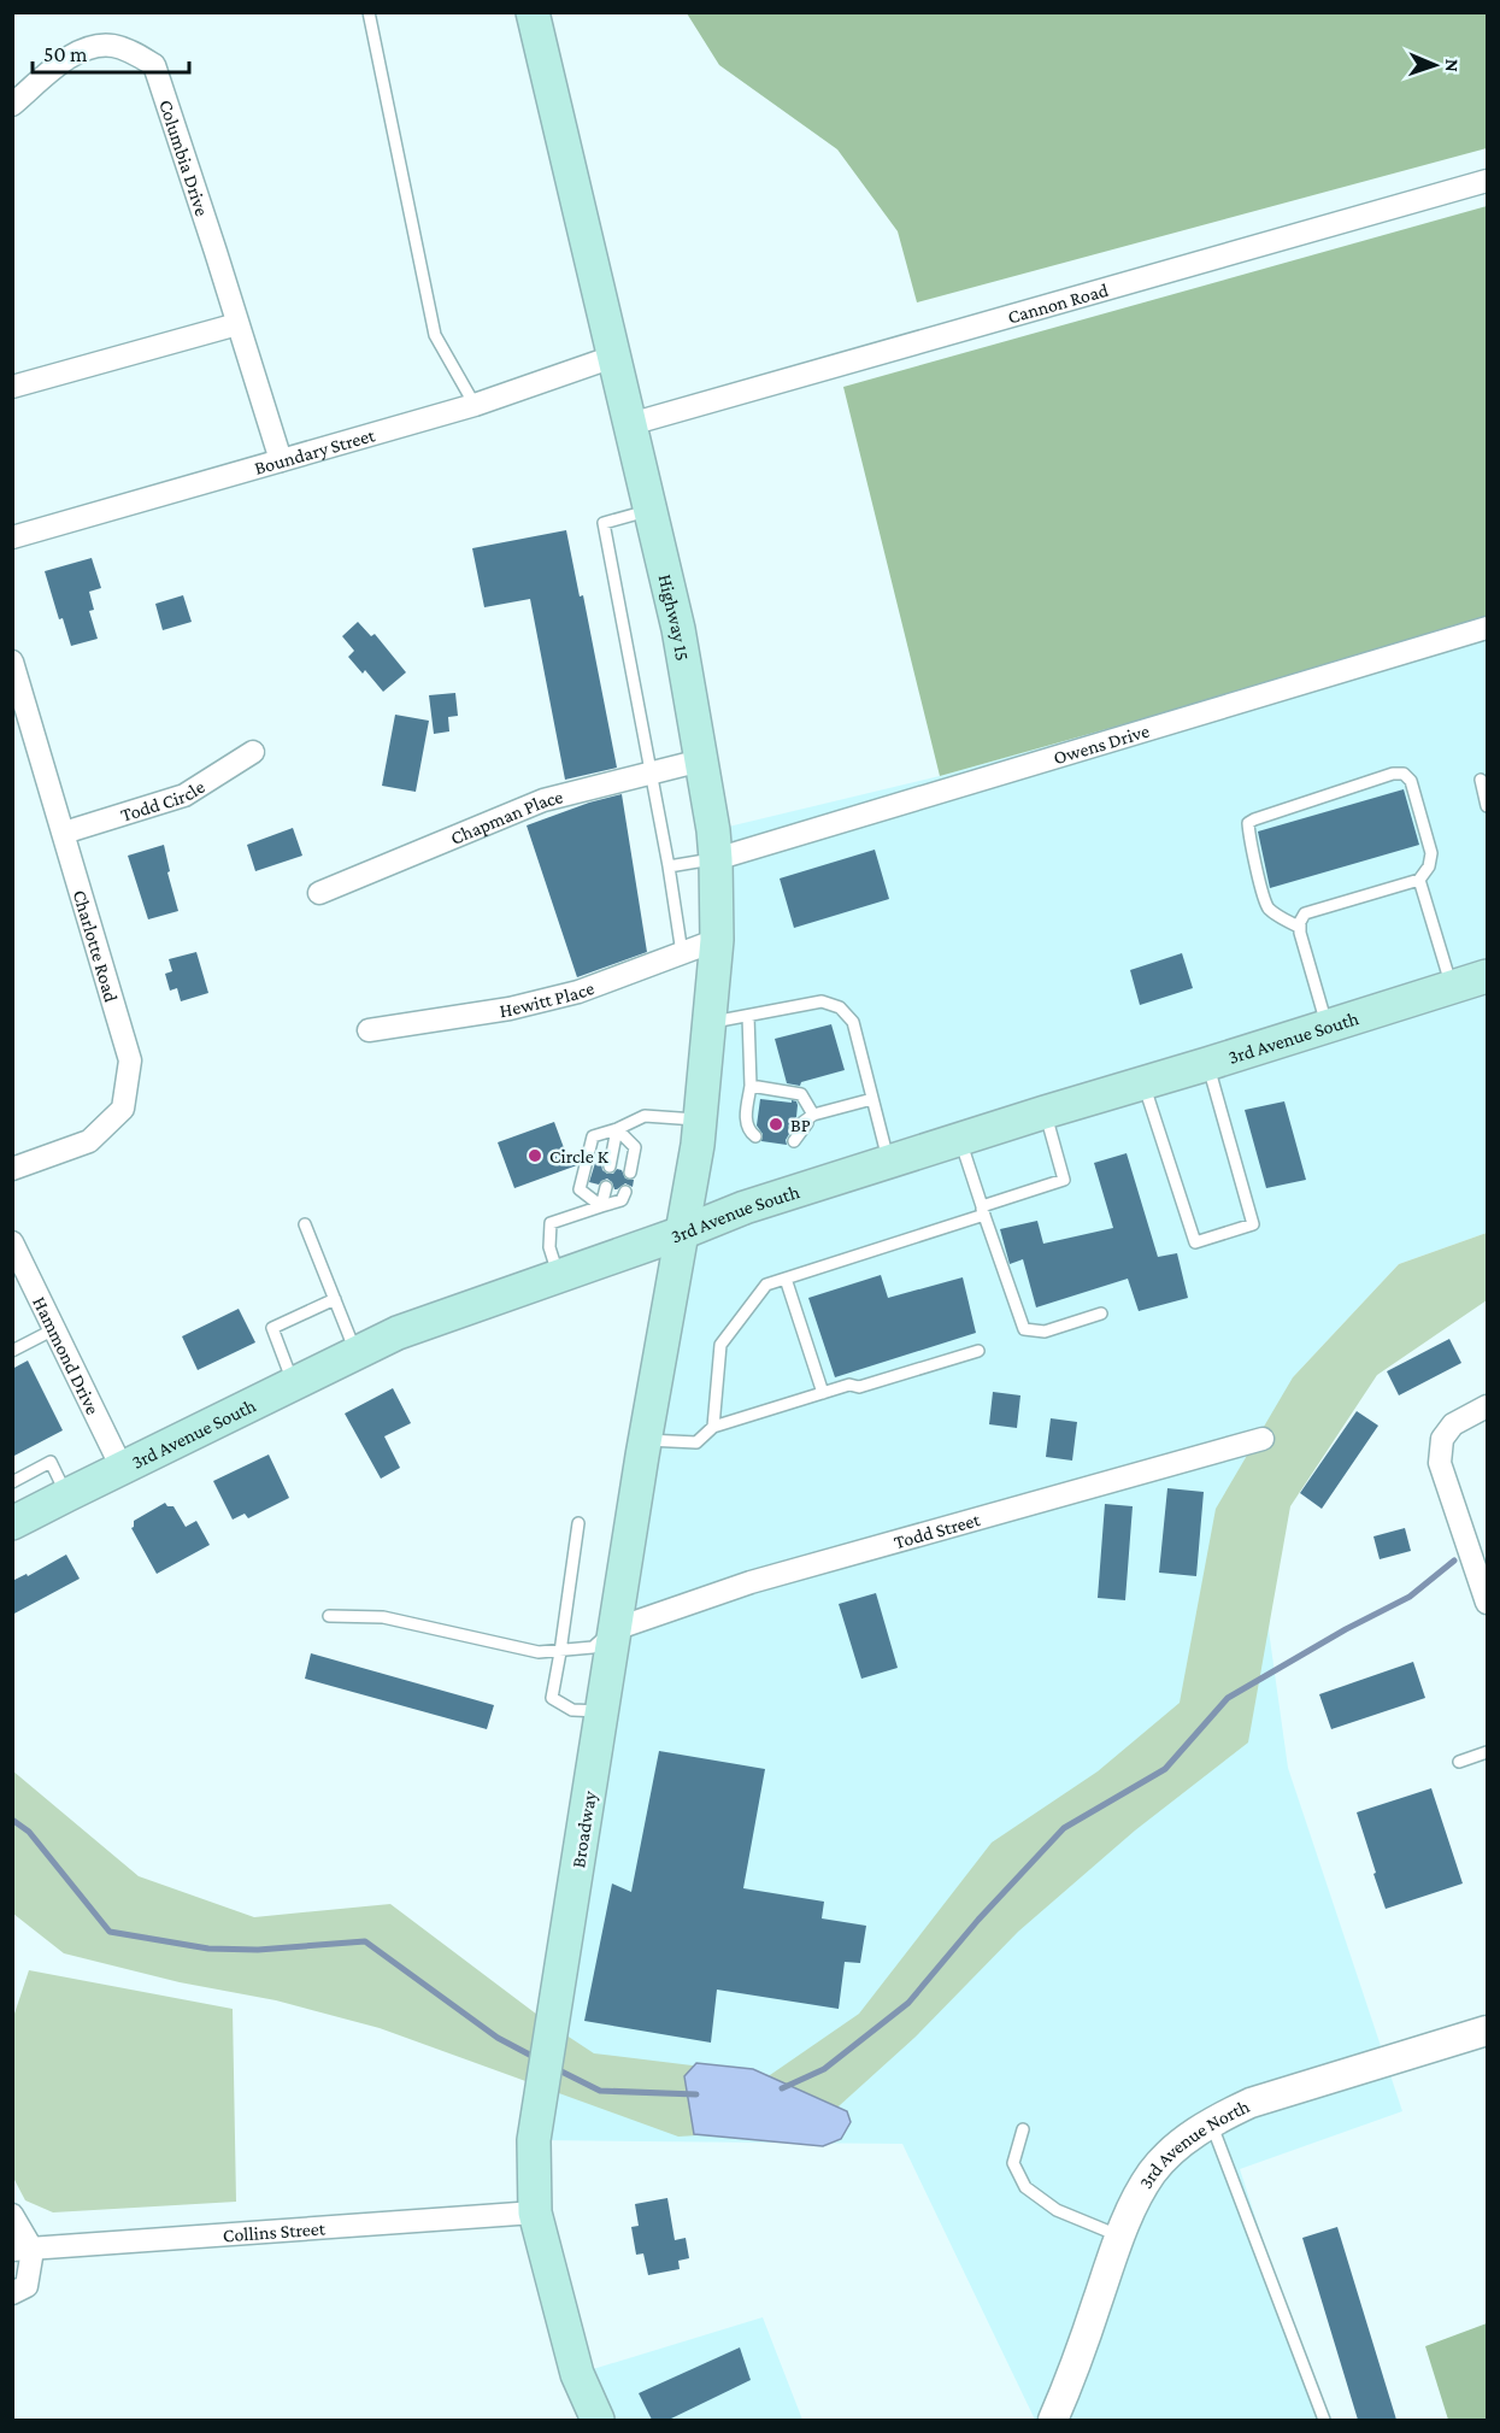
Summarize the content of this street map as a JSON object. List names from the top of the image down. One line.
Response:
{"streets":{"main road":["Highway 15","3rd Avenue South","Broadway"],"street":["Columbia Drive","Cannon Road","Boundary Street","Owens Drive","Todd Circle","Chapman Place","Charlotte Road","Hewitt Place","Hammond Drive","Todd Street","3rd Avenue North","Collins Street"]},"crossings":[["Columbia Drive","Boundary Street"],["Cannon Road","Highway 15"],["Boundary Street","Highway 15"],["Highway 15","Owens Drive"],["Highway 15","Chapman Place"],["Highway 15","Hewitt Place"],["Highway 15","3rd Avenue South"],["Highway 15","Broadway"],["Todd Circle","Charlotte Road"],["3rd Avenue South","Hammond Drive"],["3rd Avenue South","Broadway"],["Todd Street","Broadway"],["Broadway","Collins Street"]],"places":["BP","Circle K"],"scale_bar":"50 m","north":"right"}
